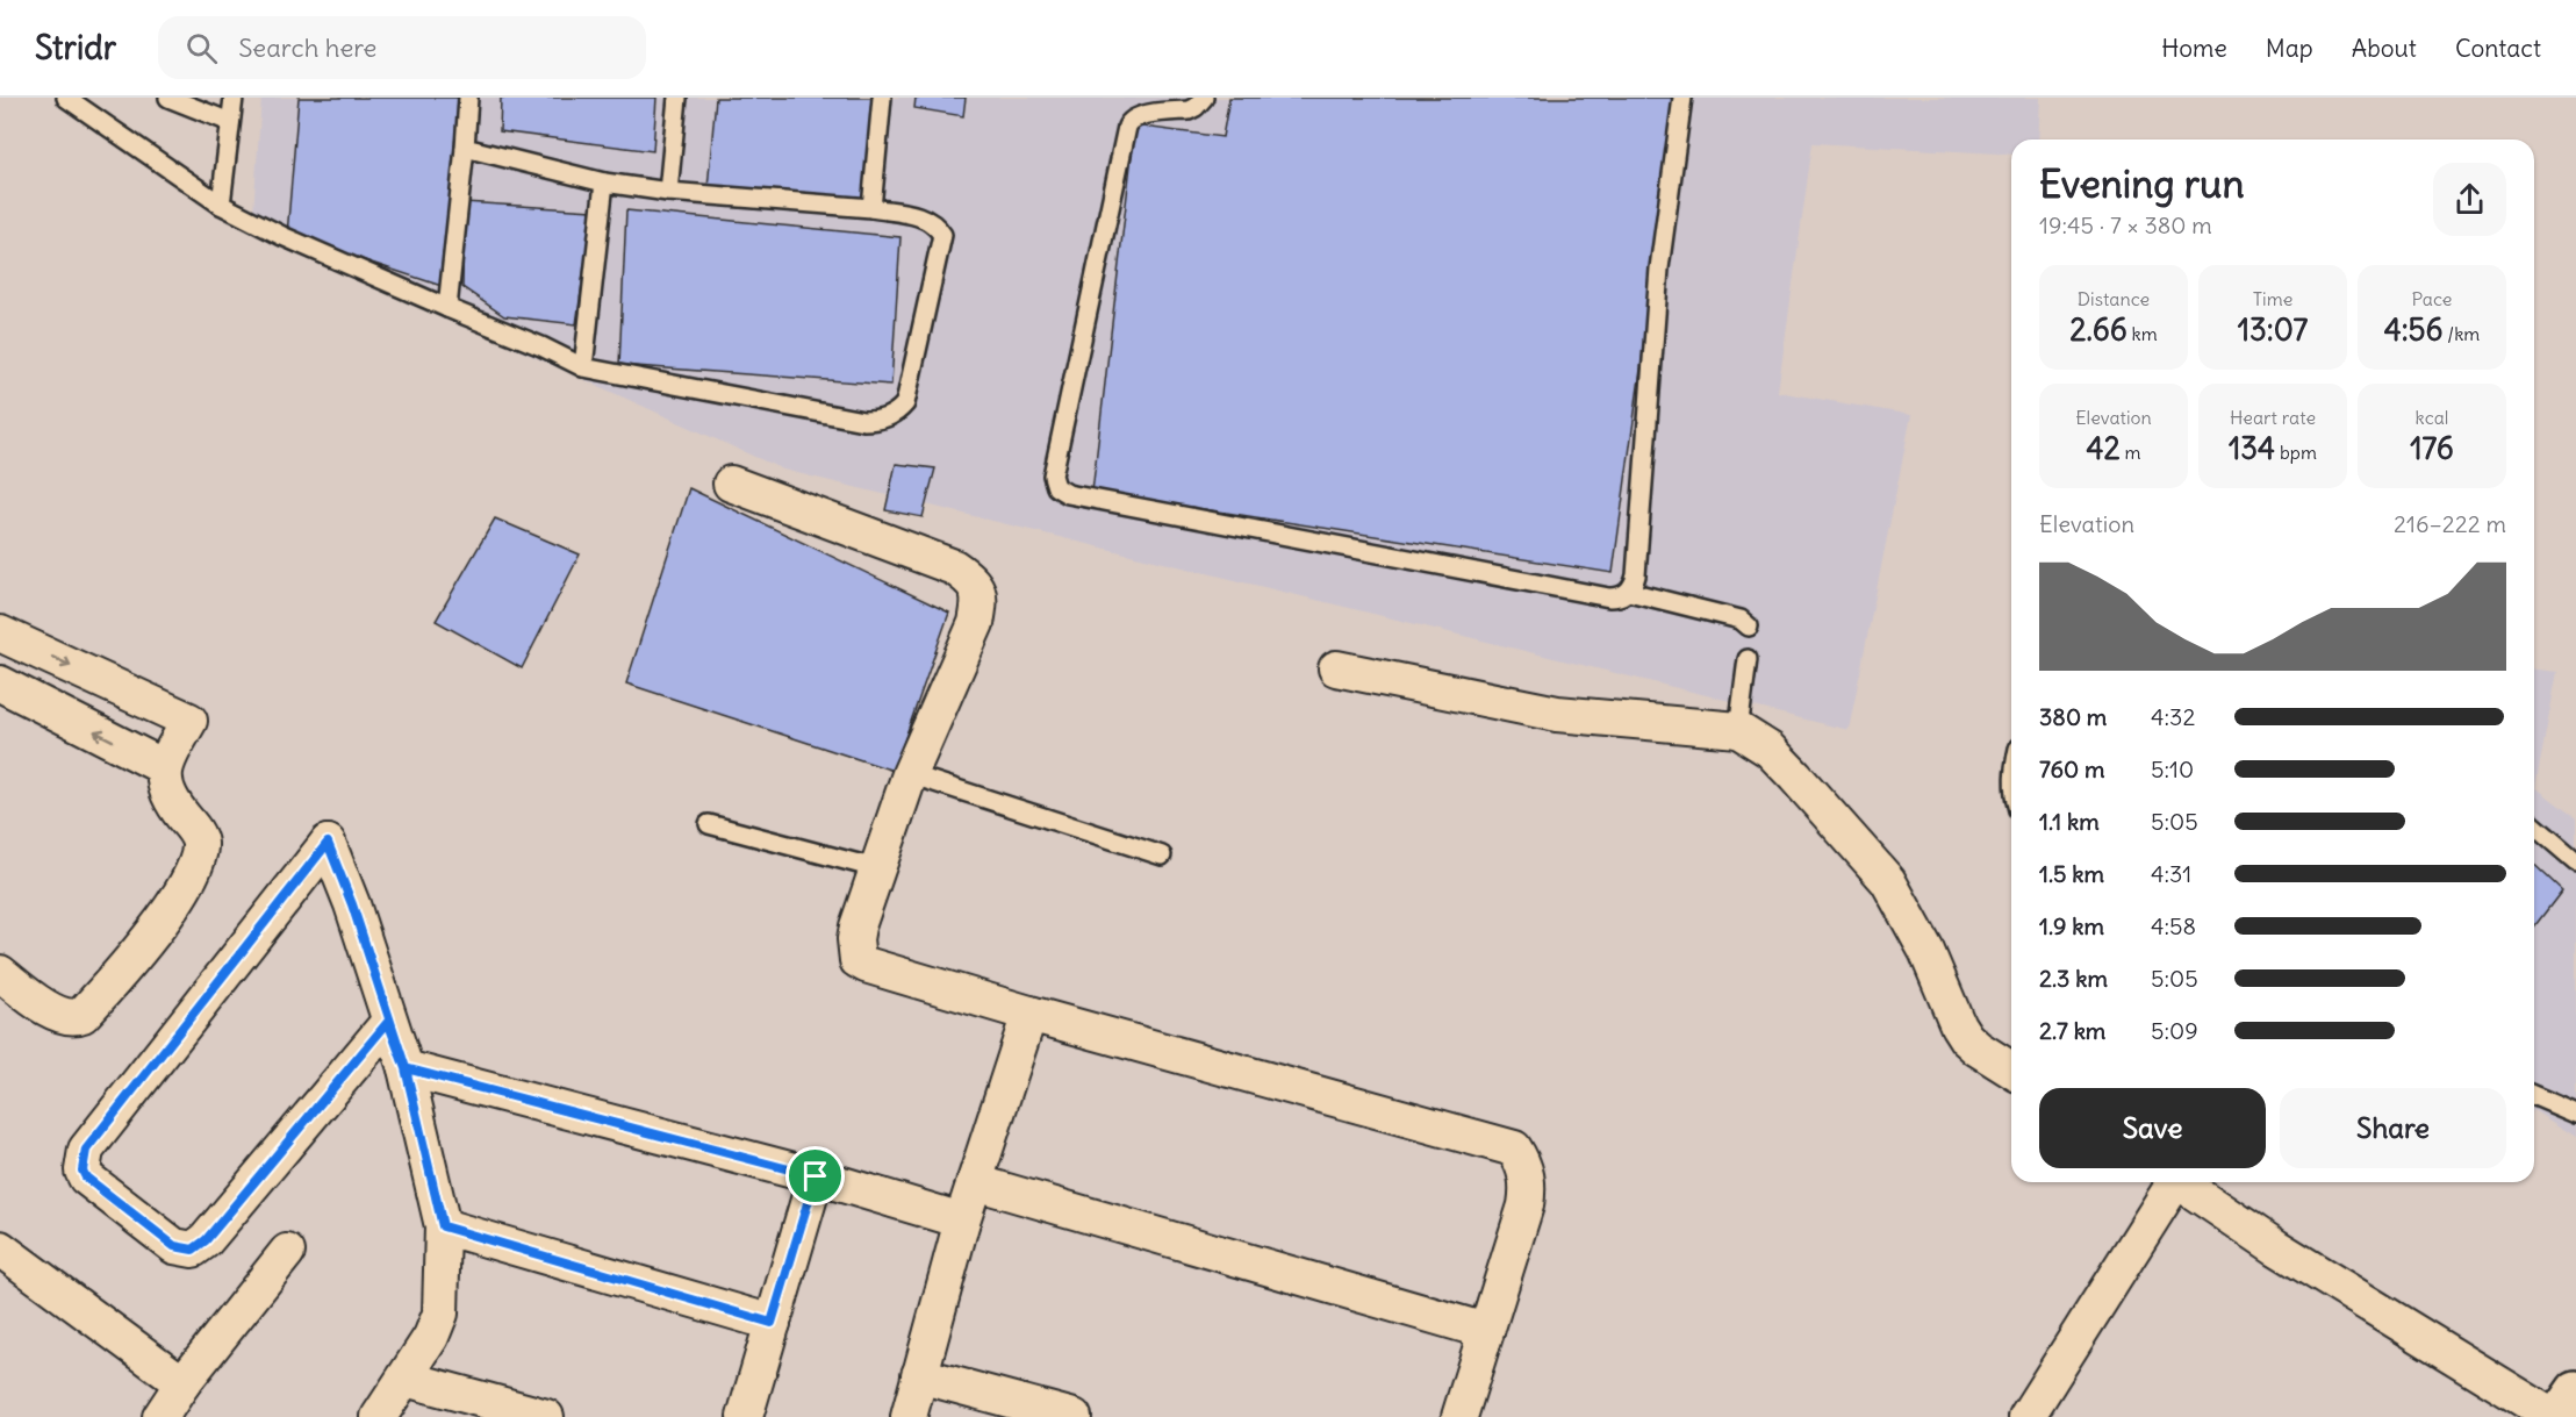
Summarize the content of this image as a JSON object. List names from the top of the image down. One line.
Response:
{"page":{"header":"Stridr","search":"Search here","nav":["Home","Map","About","Contact"],"heading":["Evening run","19:45 · 7 × 380 m"],"stats":[["Distance","2.66 km"],["Time","13:07"],["Pace","4:56 /km"],["Elevation","42 m"],["Heart rate","134 bpm"],["kcal","176"]],"chart":["Elevation","216–222 m"],"list":[{"name":"380 m","note":"4:32"},{"name":"760 m","note":"5:10"},{"name":"1.1 km","note":"5:05"},{"name":"1.5 km","note":"4:31"},{"name":"1.9 km","note":"4:58"},{"name":"2.3 km","note":"5:05"},{"name":"2.7 km","note":"5:09"}],"buttons":["Save","Share"]}}
